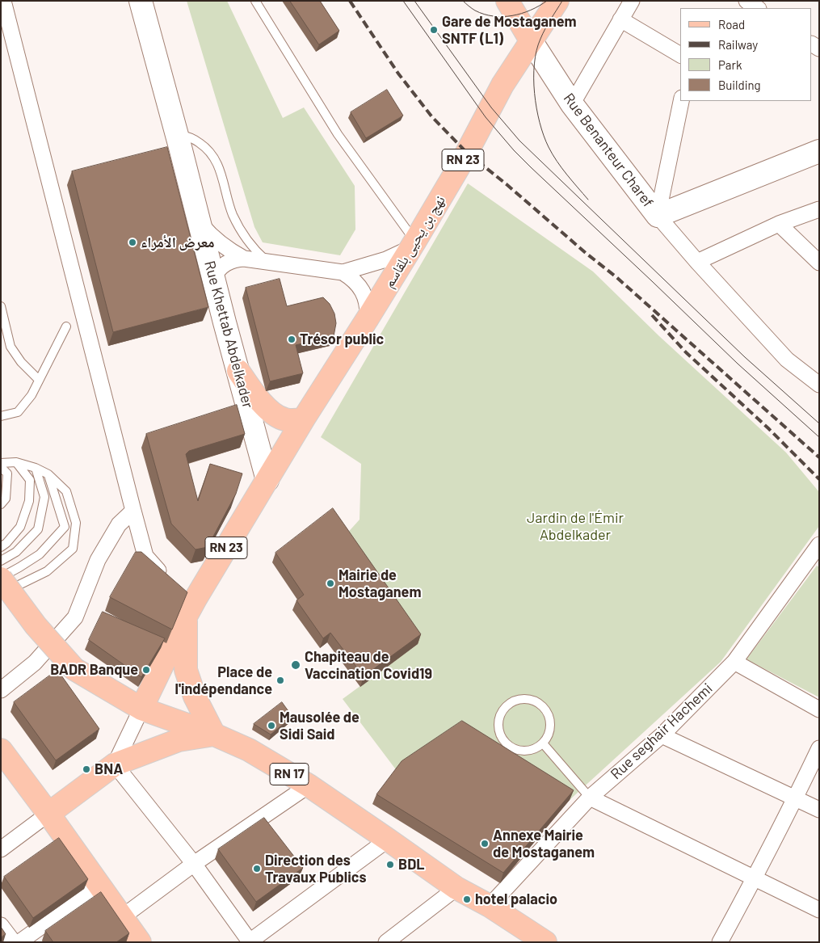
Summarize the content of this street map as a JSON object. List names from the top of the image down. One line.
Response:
{"streets":{"main road":["Rue Benanteur Charef","RN 23","نهج بن يحيى بلقاسم","Rue Khettab Abdelkader","RN 17"],"street":["Rue seghair Hachemi"]},"crossings":[["Rue Benanteur Charef","نهج بن يحيى بلقاسم"],["RN 23","نهج بن يحيى بلقاسم"],["RN 23","Rue Khettab Abdelkader"],["RN 23","RN 17"],["نهج بن يحيى بلقاسم","Rue Khettab Abdelkader"],["Rue seghair Hachemi","RN 17"]],"parks":["Jardin de l'Émir Abdelkader"],"places":["Gare de Mostaganem SNTF (L1)","معرض الأمراء","Trésor public","Mairie de Mostaganem","Chapiteau de Vaccination Covid19","BADR Banque","Place de l'indépendance","Mausolée de Sidi Said","BNA","Annexe Mairie de Mostaganem","BDL","Direction des Travaux Publics","hotel palacio"],"legend":["Road","Railway","Park","Building"]}
